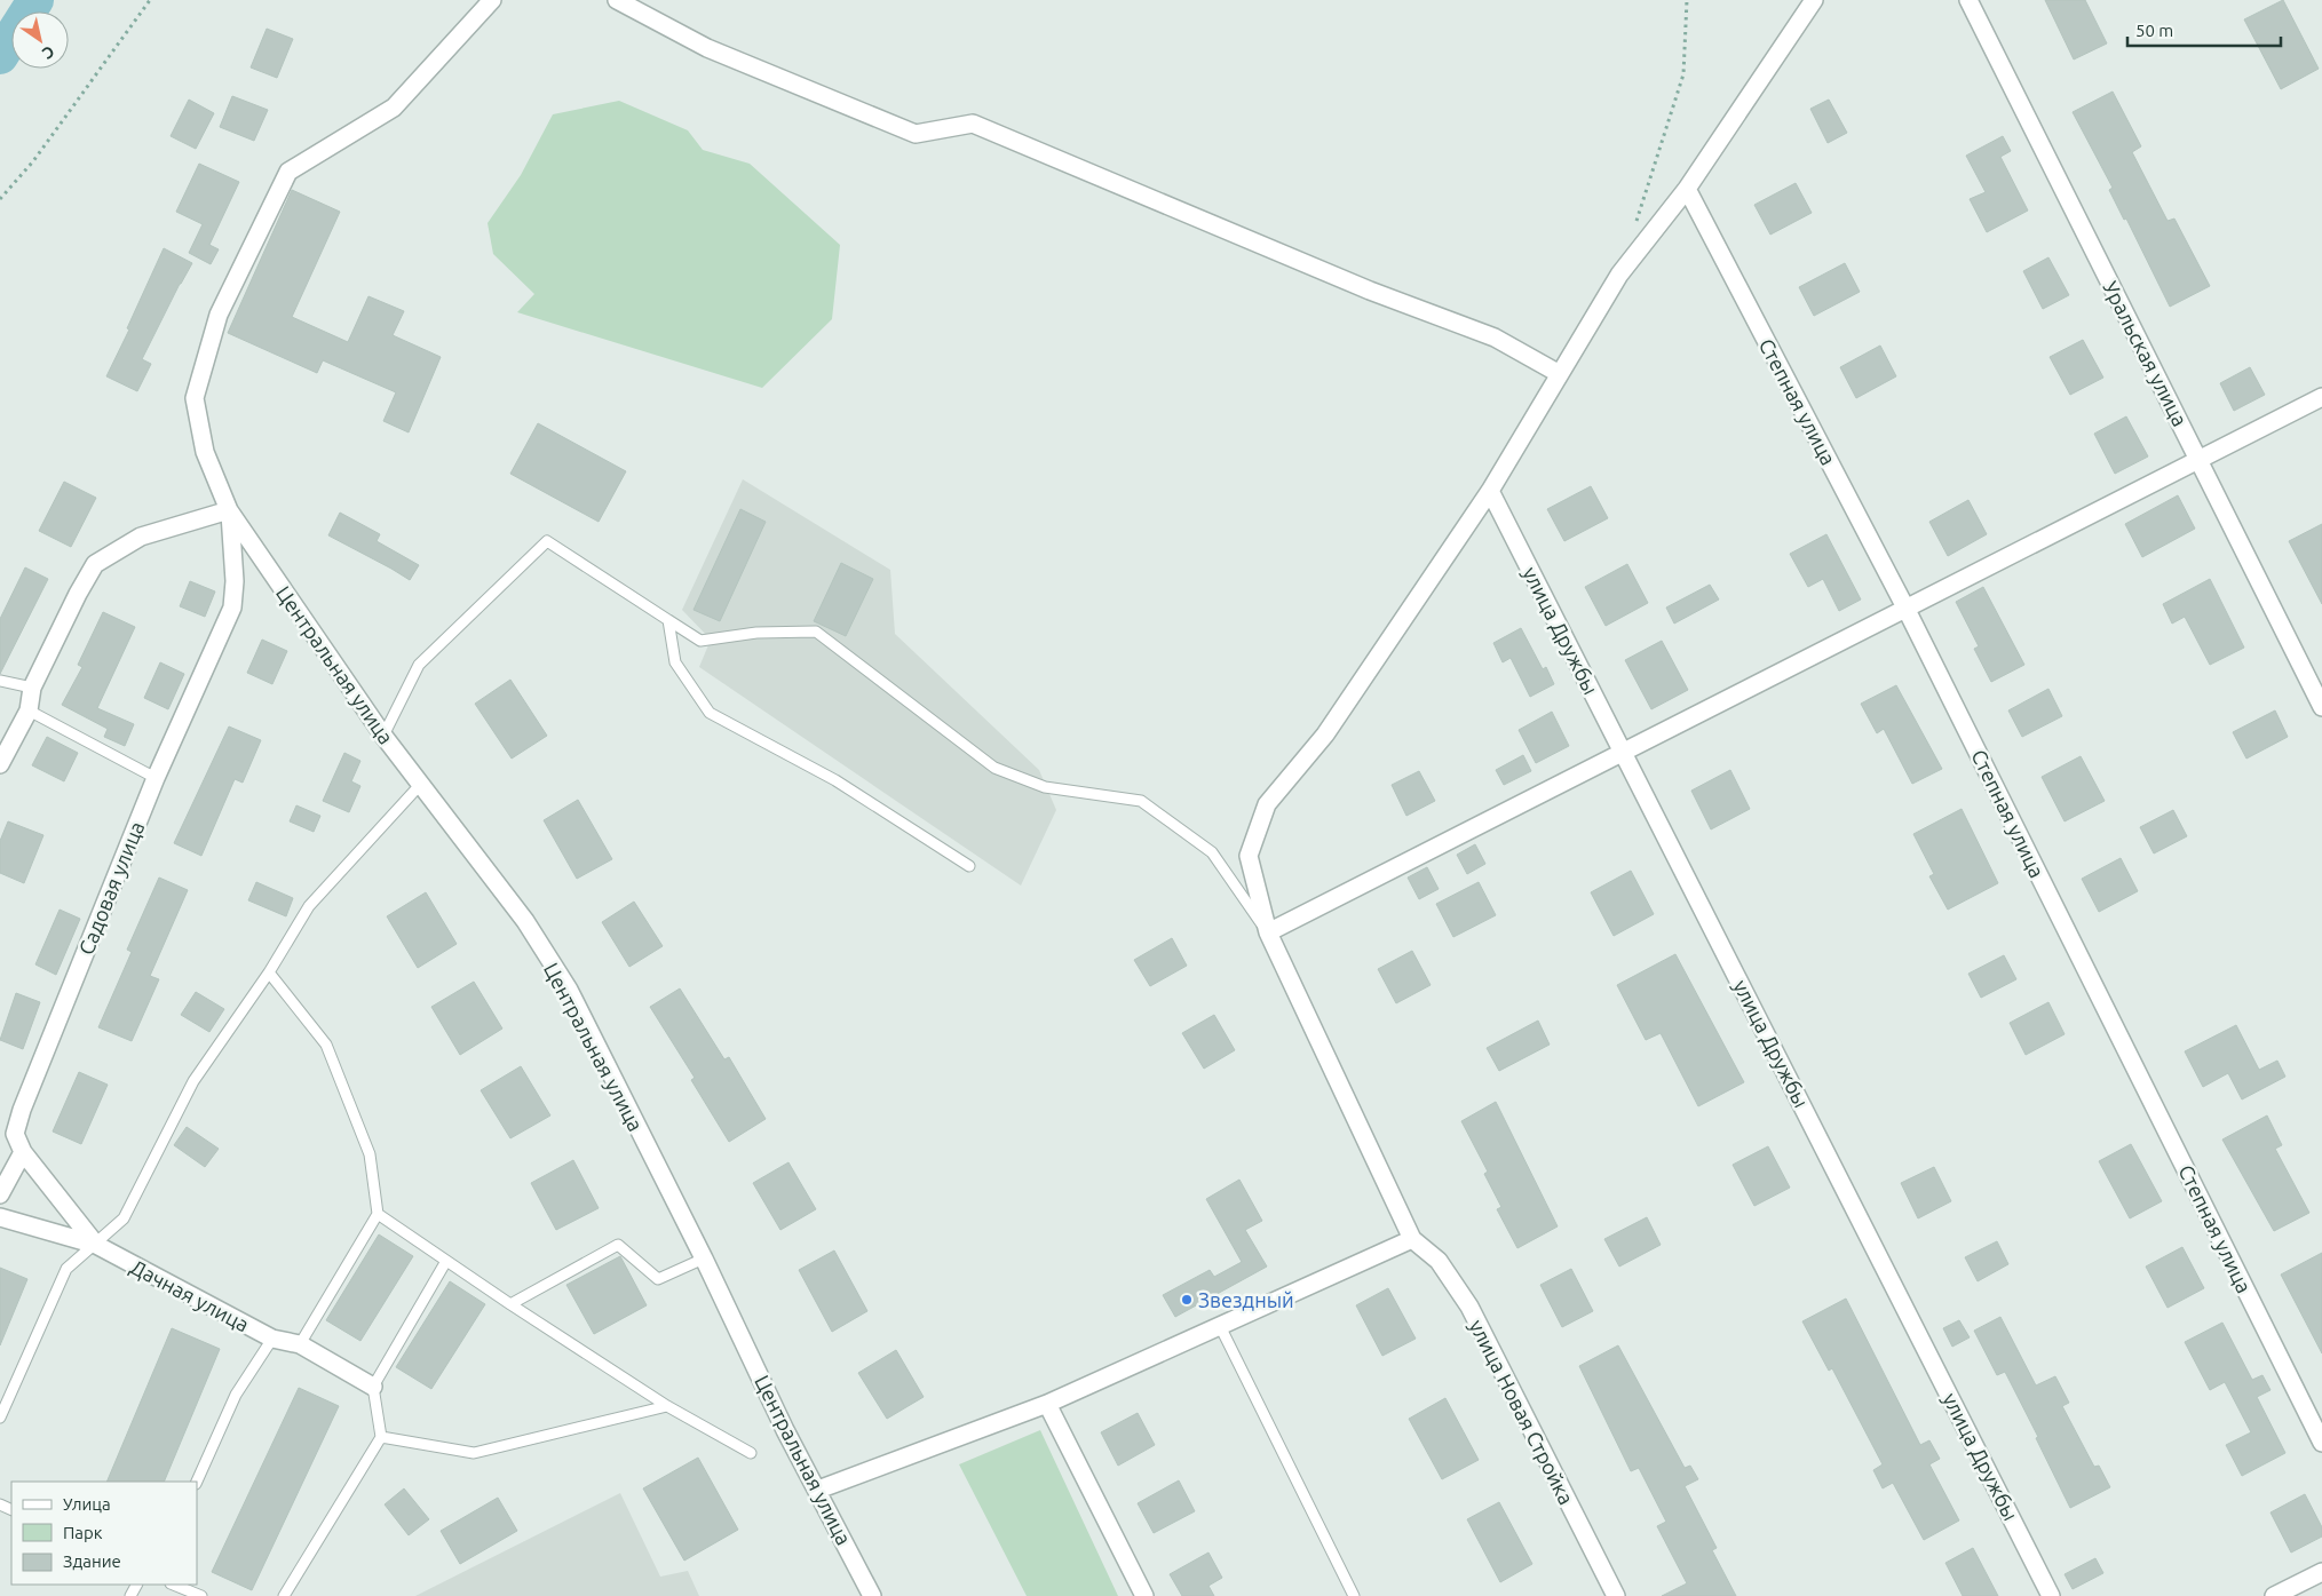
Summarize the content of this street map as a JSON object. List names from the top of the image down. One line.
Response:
{"streets":{"street":["Уральская улица","Степная улица","улица Дружбы","Центральная улица","Садовая улица","Дачная улица","улица Новая Стройка"]},"crossings":[["Центральная улица","Садовая улица"],["Садовая улица","Дачная улица"]],"places":["Звездный"],"legend":["Улица","Парк","Здание"],"scale_bar":"50 m","north":"bottom right"}
